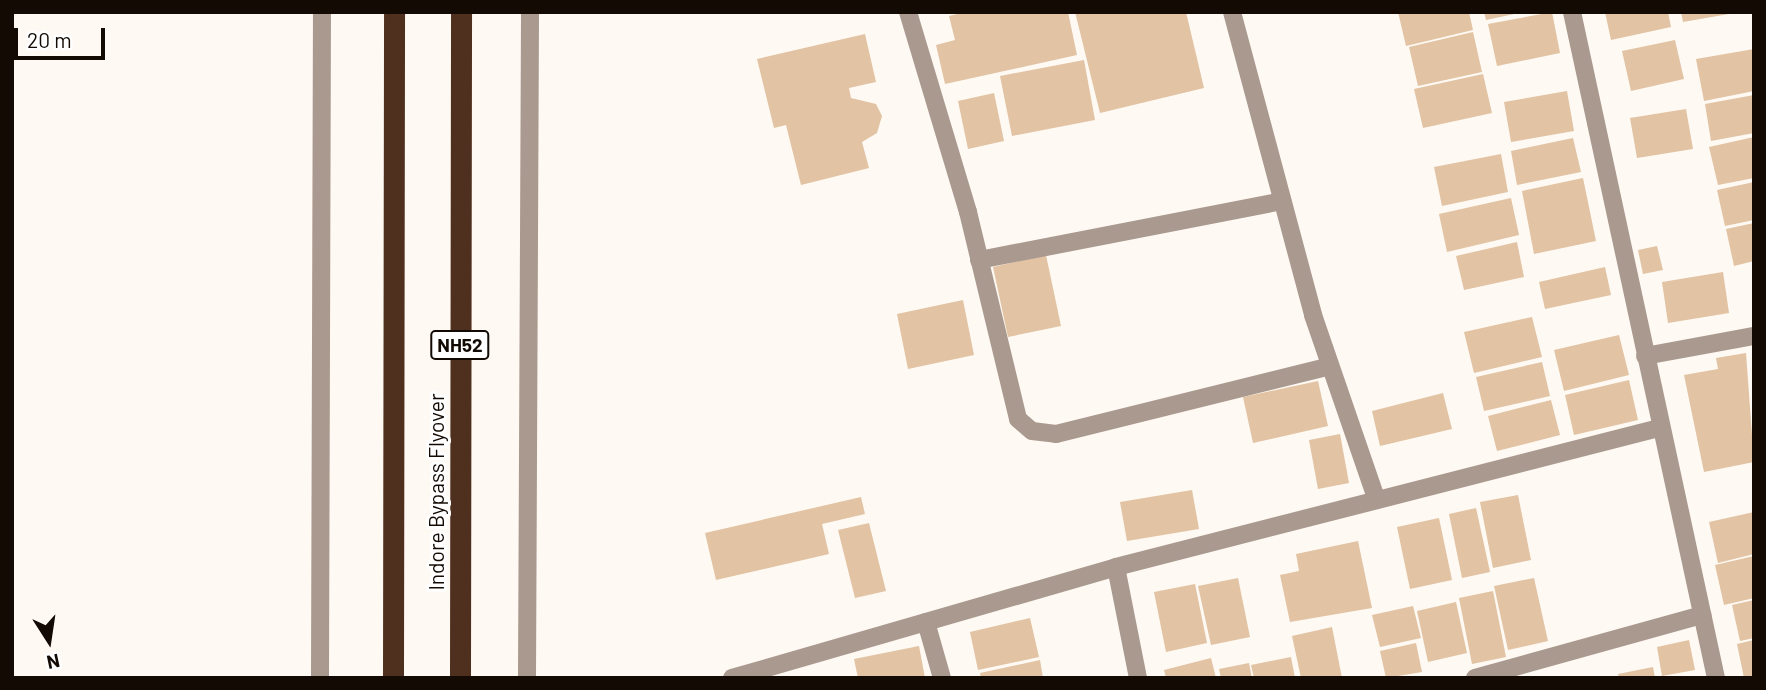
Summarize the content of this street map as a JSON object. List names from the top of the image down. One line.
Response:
{"streets":{"highway":["NH52","Indore Bypass Flyover"]},"scale_bar":"20 m","north":"bottom"}
